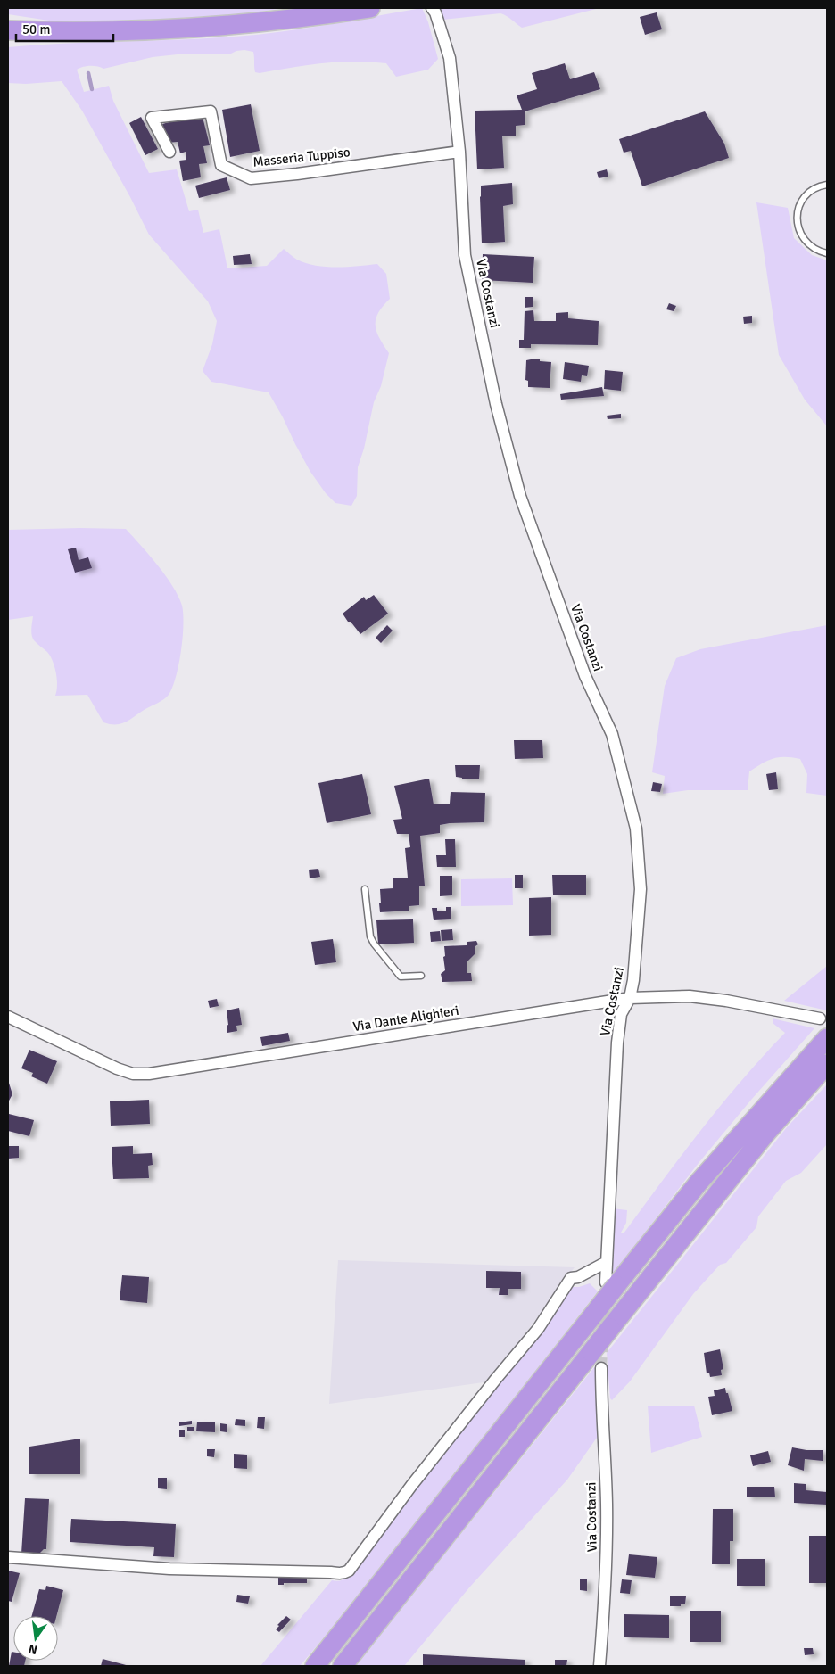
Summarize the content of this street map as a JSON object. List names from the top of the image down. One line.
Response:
{"streets":{"street":["Masseria Tuppiso","Via Costanzi","Via Dante Alighieri"]},"crossings":[["Masseria Tuppiso","Via Costanzi"],["Via Costanzi","Via Dante Alighieri"]],"scale_bar":"50 m","north":"bottom"}
